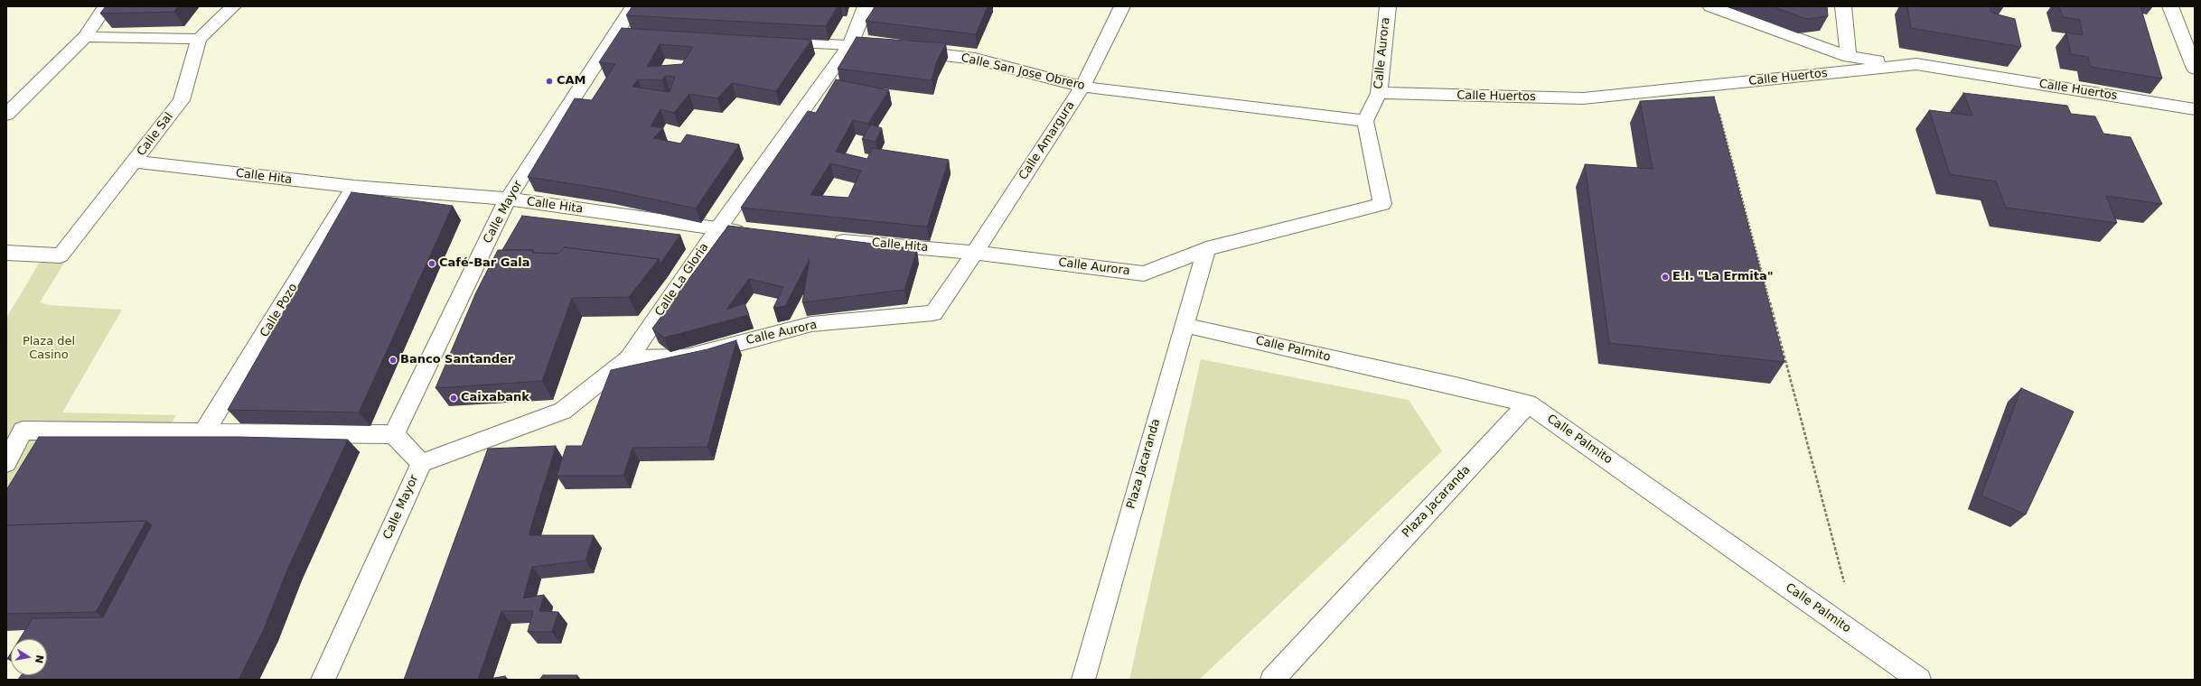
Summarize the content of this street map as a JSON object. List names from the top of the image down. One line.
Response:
{"streets":{"street":["Calle Aurora","Calle San Jose Obrero","Calle Huertos","Calle Sal","Calle Amargura","Calle Hita","Calle Mayor","Calle La Gloria","Calle Pozo","Calle Palmito","Plaza Jacaranda"]},"crossings":[["Calle Aurora","Calle San Jose Obrero"],["Calle Aurora","Calle Huertos"],["Calle Aurora","Calle Amargura"],["Calle Aurora","Calle Hita"],["Calle Aurora","Calle La Gloria"],["Calle Aurora","Plaza Jacaranda"],["Calle San Jose Obrero","Calle Amargura"],["Calle Sal","Calle Hita"],["Calle Amargura","Calle Hita"],["Calle Hita","Calle Mayor"],["Calle Hita","Calle La Gloria"],["Calle Hita","Calle Pozo"],["Calle Mayor","Calle La Gloria"],["Calle Palmito","Plaza Jacaranda"]],"parks":["Plaza del Casino"],"places":["CAM","Café-Bar Gala","E.I. \"La Ermita\"","Banco Santander","Caixabank"],"north":"right"}
